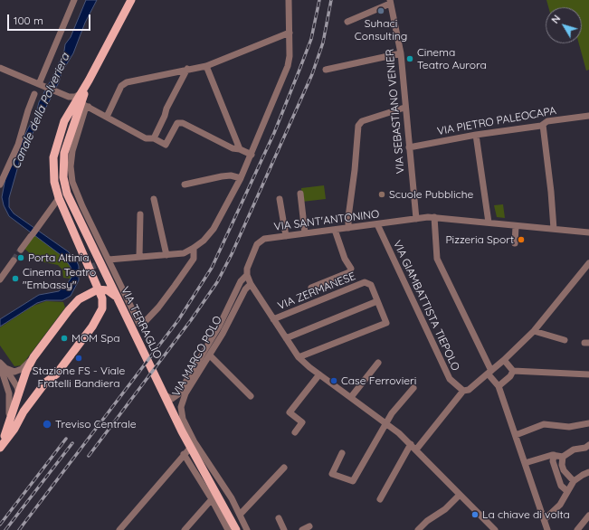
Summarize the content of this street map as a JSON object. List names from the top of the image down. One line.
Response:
{"streets":{"main road":["VIA TERRAGLIO"],"street":["VIA SEBASTIANO VENIER","VIA PIETRO PALEOCAPA","VIA SANT'ANTONINO","VIA ZERMANESE","VIA GIAMBATTISTA TIEPOLO","VIA MARCO POLO"]},"crossings":[["VIA SEBASTIANO VENIER","VIA PIETRO PALEOCAPA"],["VIA SEBASTIANO VENIER","VIA SANT'ANTONINO"],["VIA SANT'ANTONINO","VIA ZERMANESE"],["VIA SANT'ANTONINO","VIA GIAMBATTISTA TIEPOLO"],["VIA SANT'ANTONINO","VIA TERRAGLIO"],["VIA ZERMANESE","VIA MARCO POLO"]],"water":["Canale della Polveriera"],"places":["Suhaci Consulting","Cinema Teatro Aurora","Scuole Pubbliche","Pizzeria Sport","Porta Altinia","Cinema Teatro \"Embassy\"","MOM Spa","Stazione FS - Viale Fratelli Bandiera","Case Ferrovieri","Treviso Centrale","La chiave di volta"],"scale_bar":"100 m","north":"top left"}
